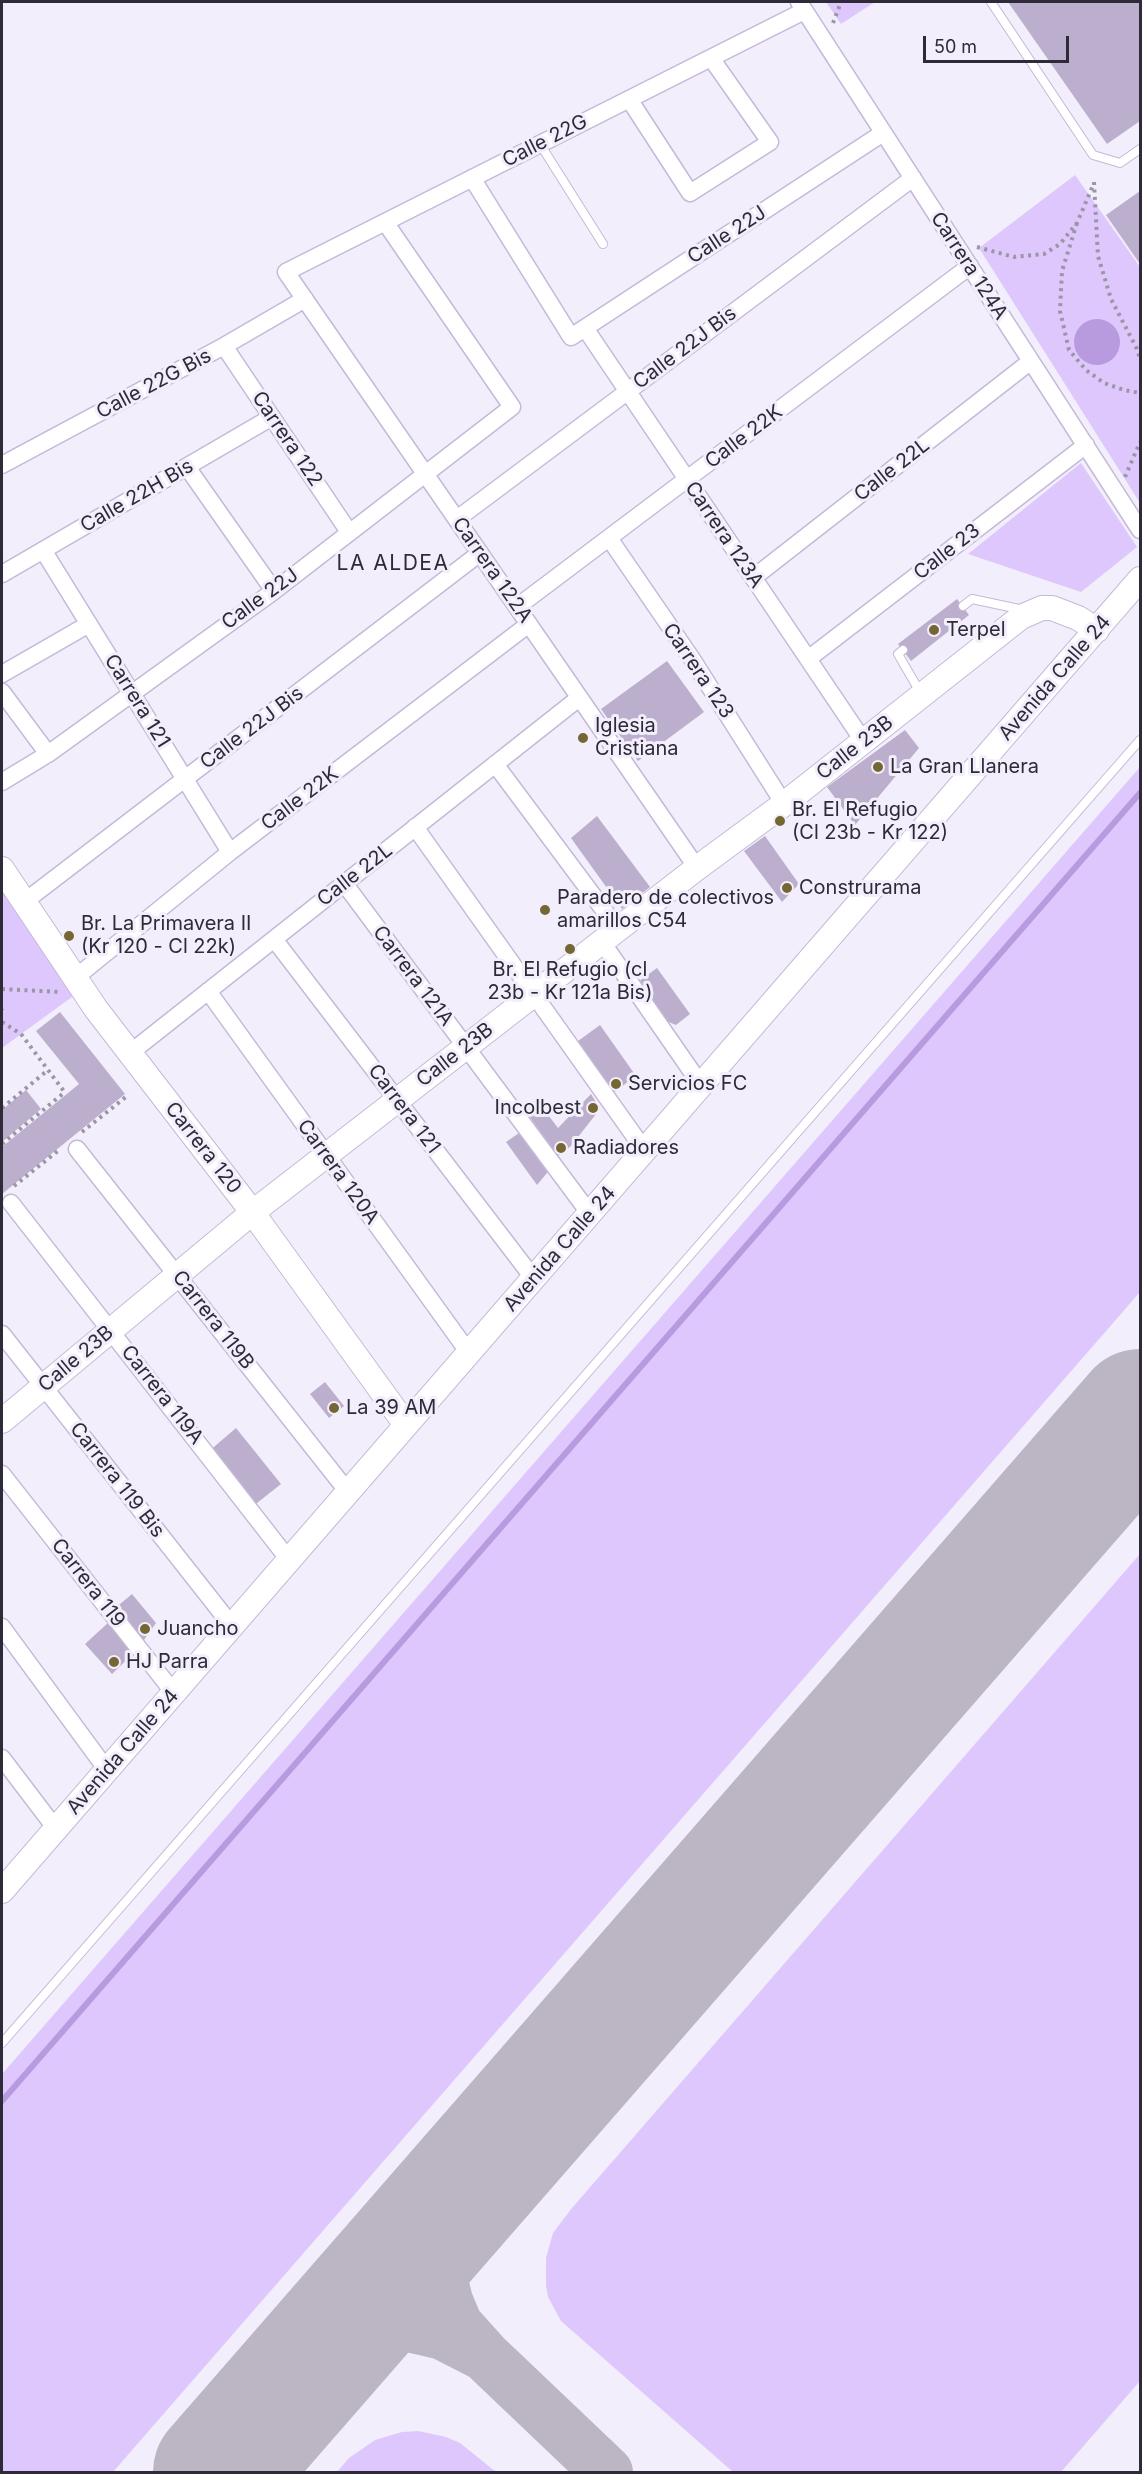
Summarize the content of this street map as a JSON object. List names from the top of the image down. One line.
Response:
{"streets":{"street":["Calle 22G","Calle 22J","Carrera 124A","Calle 22J Bis","Calle 22G Bis","Calle 22K","Carrera 122","Calle 22L","Calle 22H Bis","Carrera 123A","Calle 23","Carrera 122A","Carrera 123","Avenida Calle 24","Carrera 121","Calle 23B","Carrera 121A","Carrera 120","Carrera 120A","Carrera 119B","Carrera 119A","Carrera 119 Bis","Carrera 119"]},"crossings":[["Calle 22G","Calle 22J"],["Calle 22G","Carrera 124A"],["Calle 22G","Carrera 123A"],["Calle 22G","Carrera 122A"],["Calle 22J","Carrera 124A"],["Calle 22J","Carrera 122"],["Calle 22J","Carrera 123A"],["Calle 22J","Carrera 122A"],["Calle 22J","Carrera 121"],["Carrera 124A","Calle 22J Bis"],["Carrera 124A","Calle 22K"],["Carrera 124A","Calle 22L"],["Carrera 124A","Calle 23"],["Calle 22J Bis","Carrera 123A"],["Calle 22J Bis","Carrera 122A"],["Calle 22J Bis","Carrera 121"],["Calle 22J Bis","Carrera 120"],["Calle 22G Bis","Carrera 122"],["Calle 22G Bis","Carrera 122A"],["Calle 22K","Carrera 123A"],["Calle 22K","Carrera 122A"],["Calle 22K","Carrera 123"],["Calle 22K","Carrera 121"],["Calle 22K","Carrera 120"],["Carrera 122","Calle 22H Bis"],["Calle 22L","Carrera 123A"],["Calle 22L","Carrera 122A"],["Calle 22L","Carrera 121"],["Calle 22L","Carrera 121A"],["Calle 22L","Carrera 120"],["Calle 22L","Carrera 120A"],["Calle 22H Bis","Carrera 121"],["Carrera 123A","Calle 23"],["Carrera 123A","Calle 23B"],["Carrera 122A","Calle 23B"],["Carrera 123","Calle 23B"],["Avenida Calle 24","Carrera 121"],["Avenida Calle 24","Carrera 121A"],["Avenida Calle 24","Carrera 120"],["Avenida Calle 24","Carrera 120A"],["Avenida Calle 24","Carrera 119B"],["Avenida Calle 24","Carrera 119A"],["Avenida Calle 24","Carrera 119 Bis"],["Avenida Calle 24","Carrera 119"],["Carrera 121","Calle 23B"],["Calle 23B","Carrera 121A"],["Calle 23B","Carrera 120"],["Calle 23B","Carrera 120A"],["Calle 23B","Carrera 119B"],["Calle 23B","Carrera 119A"],["Calle 23B","Carrera 119 Bis"]],"districts":["LA ALDEA"],"places":["Terpel","Iglesia Cristiana","La Gran Llanera","Br. El Refugio (Cl 23b - Kr 122)","Construrama","Paradero de colectivos amarillos C54","Br. La Primavera II (Kr 120 - Cl 22k)","Br. El Refugio (cl 23b - Kr 121a Bis)","Servicios FC","Incolbest","Radiadores","La 39 AM","Juancho","HJ Parra"],"scale_bar":"50 m"}
